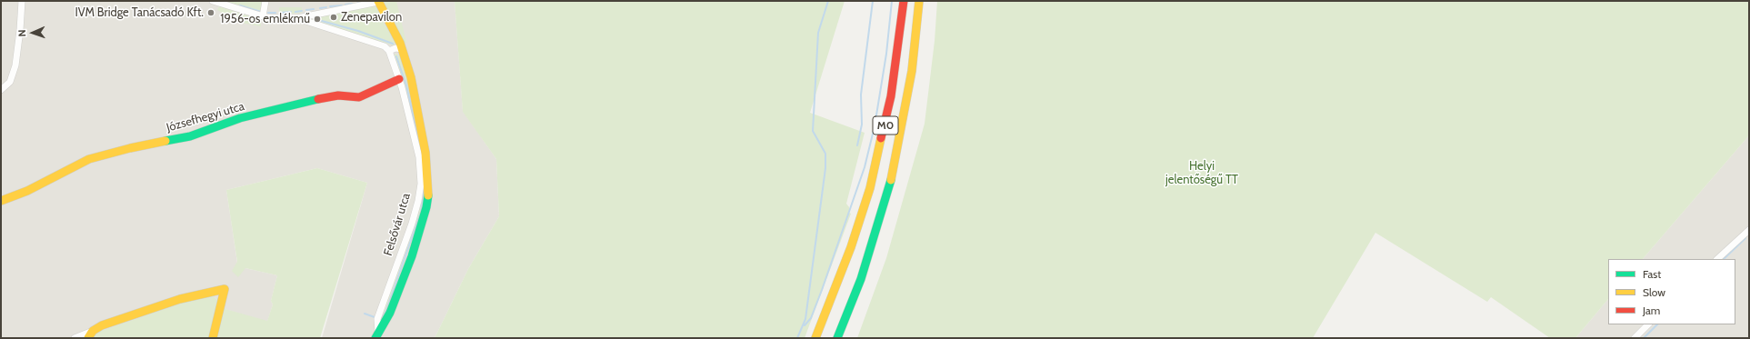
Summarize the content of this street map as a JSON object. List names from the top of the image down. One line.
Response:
{"streets":{"main road":["Józsefhegyi utca","M0","Felsővár utca"]},"crossings":[["Józsefhegyi utca","Felsővár utca"]],"parks":["Helyi jelentőségű TT"],"places":["IVM Bridge Tanácsadó Kft.","Zenepavilon","1956-os emlékmű"],"legend":["Fast","Slow","Jam"],"north":"left"}
